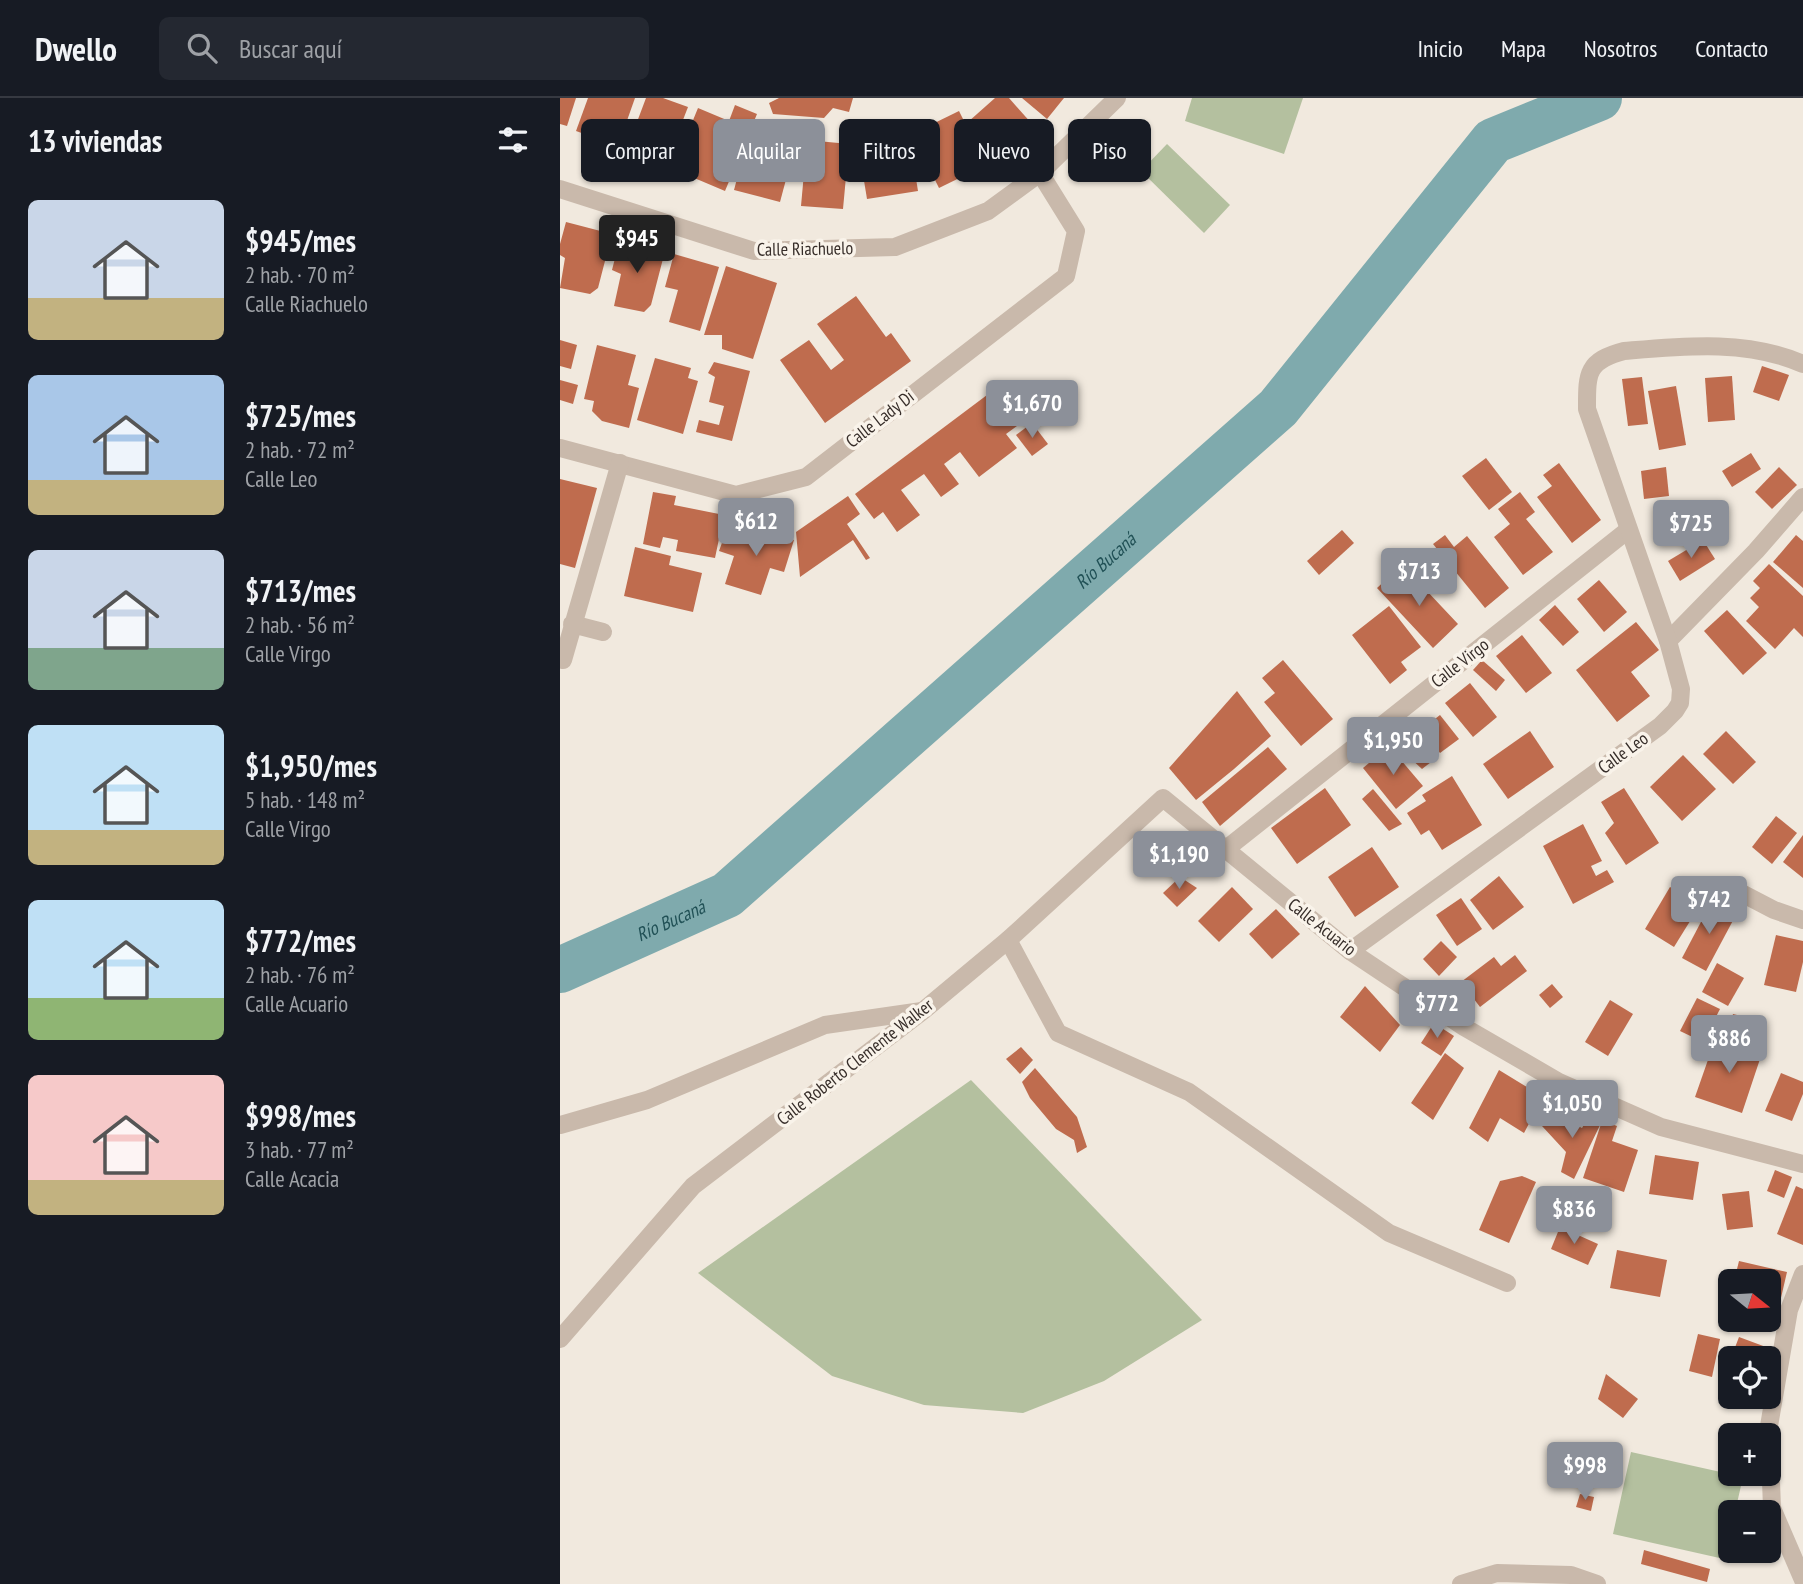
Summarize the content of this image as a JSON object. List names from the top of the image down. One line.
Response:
{"streets":{"street":["Calle Riachuelo","Calle Lady Di","Calle Virgo","Calle Leo","Calle Acuario","Calle Roberto Clemente Walker"]},"crossings":[["Calle Virgo","Calle Leo"],["Calle Virgo","Calle Acuario"],["Calle Leo","Calle Acuario"],["Calle Acuario","Calle Roberto Clemente Walker"]],"water":["Río Bucaná"],"north":"right","page":{"header":"Dwello","search":"Buscar aquí","nav":["Inicio","Mapa","Nosotros","Contacto"],"heading":"13 viviendas","chip":["Comprar","Alquilar","Filtros","Nuevo","Piso"],"list":[{"name":"$945/mes","note":"2 hab. · 70 m² · Calle Riachuelo"},{"name":"$725/mes","note":"2 hab. · 72 m² · Calle Leo"},{"name":"$713/mes","note":"2 hab. · 56 m² · Calle Virgo"},{"name":"$1,950/mes","note":"5 hab. · 148 m² · Calle Virgo"},{"name":"$772/mes","note":"2 hab. · 76 m² · Calle Acuario"},{"name":"$998/mes","note":"3 hab. · 77 m² · Calle Acacia"}],"price":["$945","$1,670","$612","$725","$713","$1,950","$1,190","$742","$772","$886","$1,050","$836","$998"],"map_buttons":["+","−"]}}
